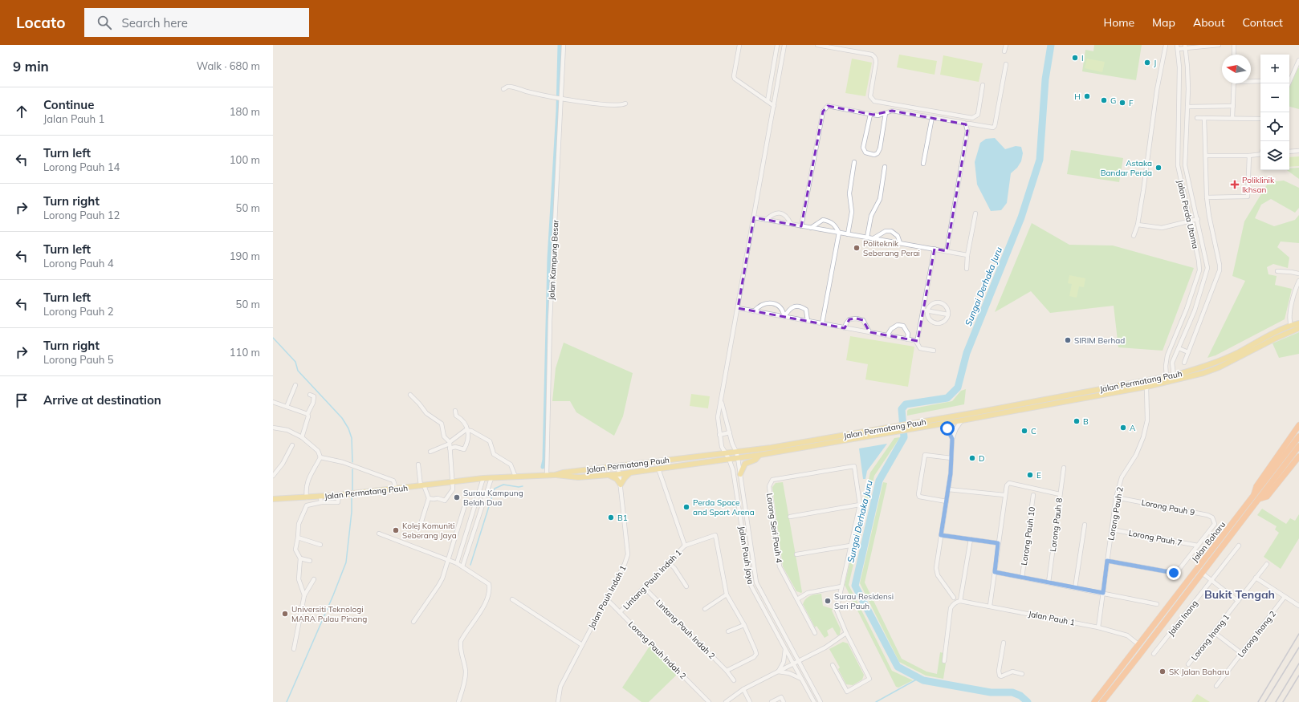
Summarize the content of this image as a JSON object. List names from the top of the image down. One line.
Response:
{"streets":{"highway":["Jalan Baharu"],"main road":["Jalan Permatang Pauh"],"street":["Jalan Perda Utama","Jalan Kampung Besar","Lorong Pauh 9","Lorong Pauh 2","Lorong Pauh 8","Lorong Seri Pauh 4","Lorong Pauh 10","Lorong Pauh 7","Jalan Pauh Jaya","Lintang Pauh Indah 1","Jalan Pauh Indah 1","Jalan Pauh 1","Jalan Inang","Lintang Pauh Indah 2","Lorong Inang 2","Lorong Inang 1","Lorong Pauh Indah 2"]},"crossings":[["Jalan Perda Utama","Jalan Permatang Pauh"],["Jalan Kampung Besar","Jalan Permatang Pauh"],["Jalan Permatang Pauh","Lorong Pauh 2"],["Jalan Permatang Pauh","Jalan Pauh Jaya"],["Jalan Permatang Pauh","Lintang Pauh Indah 1"],["Jalan Permatang Pauh","Jalan Pauh Indah 1"],["Lorong Pauh 9","Lorong Pauh 2"],["Lorong Pauh 9","Lorong Pauh 7"],["Lorong Pauh 2","Lorong Pauh 7"],["Lorong Pauh 2","Jalan Pauh 1"],["Jalan Baharu","Jalan Pauh 1"],["Lintang Pauh Indah 1","Lintang Pauh Indah 2"],["Lintang Pauh Indah 1","Lorong Pauh Indah 2"],["Jalan Pauh Indah 1","Lorong Pauh Indah 2"]],"districts":["Bukit Tengah"],"water":["Sungai Derhaka Juru"],"places":{"other":["I","J","H","G","F","Astaka Bandar Perda","Politeknik Seberang Perai","SIRIM Berhad","B","A","C","D","E","Surau Kampung Belah Dua","Perda Space and Sport Arena","B1","Kolej Komuniti Seberang Jaya","Surau Residensi Seri Pauh","Universiti Teknologi MARA Pulau Pinang","SK Jalan Baharu"],"health":["Poliklinik Ikhsan"]},"north":"left","page":{"header":"Locato","search":"Search here","nav":["Home","Map","About","Contact"],"heading":["9 min","Walk · 680 m"],"map_buttons":["+","−"],"list":[["Continue","Jalan Pauh 1","180 m"],["Turn left","Lorong Pauh 14","100 m"],["Turn right","Lorong Pauh 12","50 m"],["Turn left","Lorong Pauh 4","190 m"],["Turn left","Lorong Pauh 2","50 m"],["Turn right","Lorong Pauh 5","110 m"],"Arrive at destination"]}}
